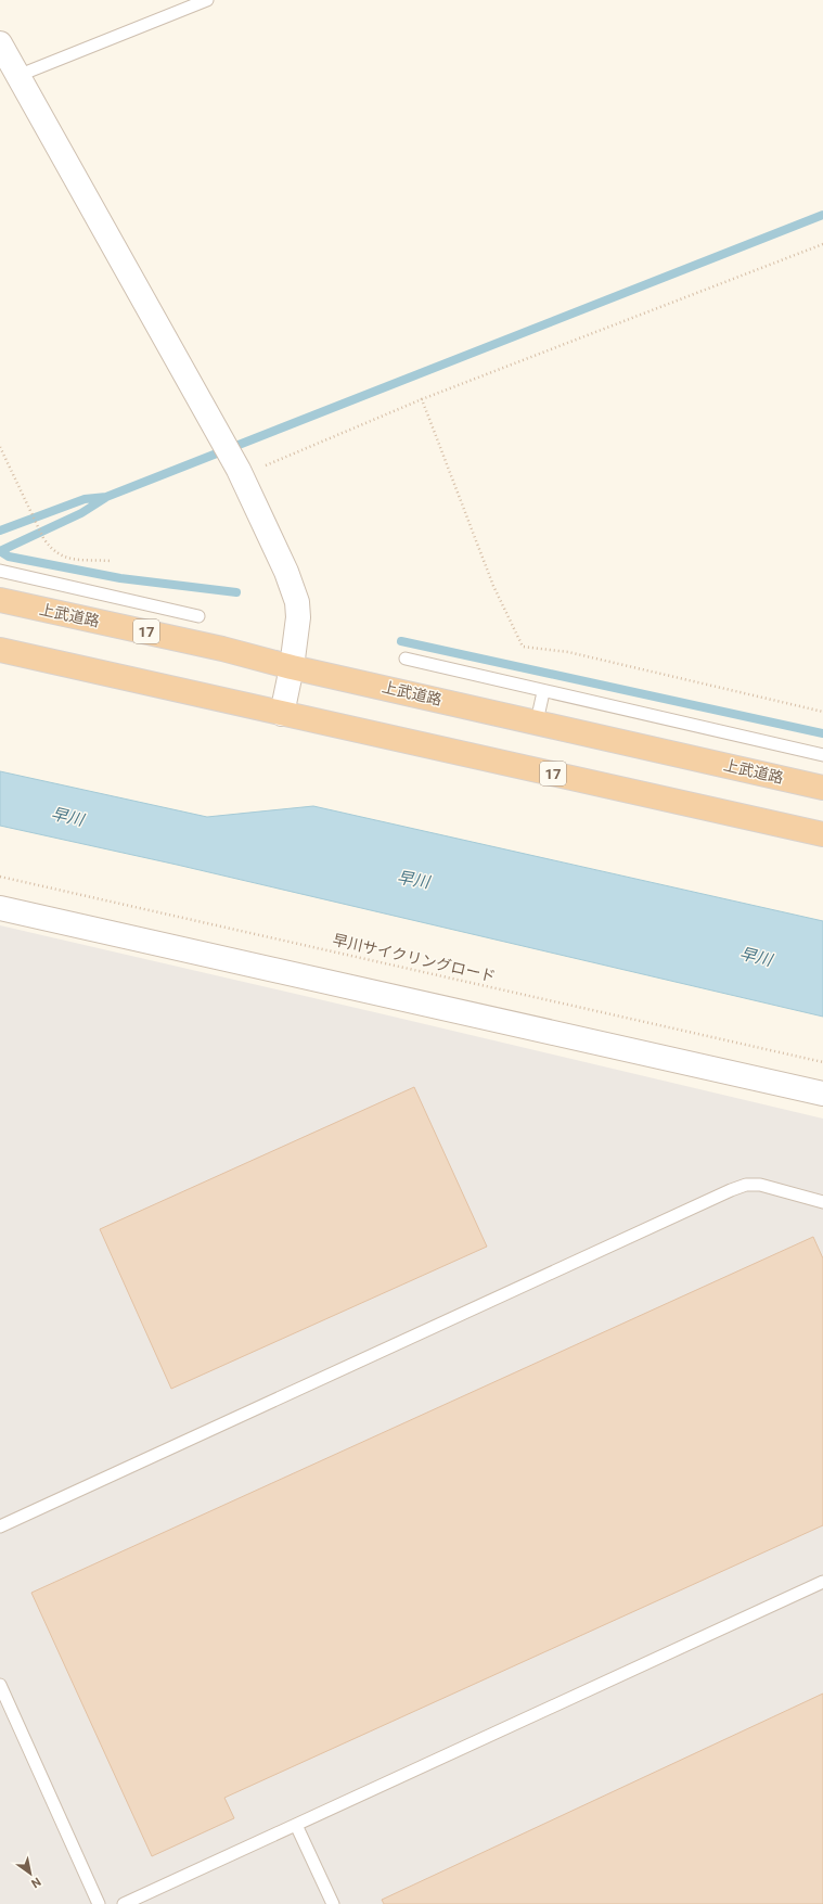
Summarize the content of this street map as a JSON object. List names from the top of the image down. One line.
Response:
{"streets":{"highway":["上武道路","17"],"path":["早川サイクリングロード"]},"water":["早川"],"north":"bottom right"}
